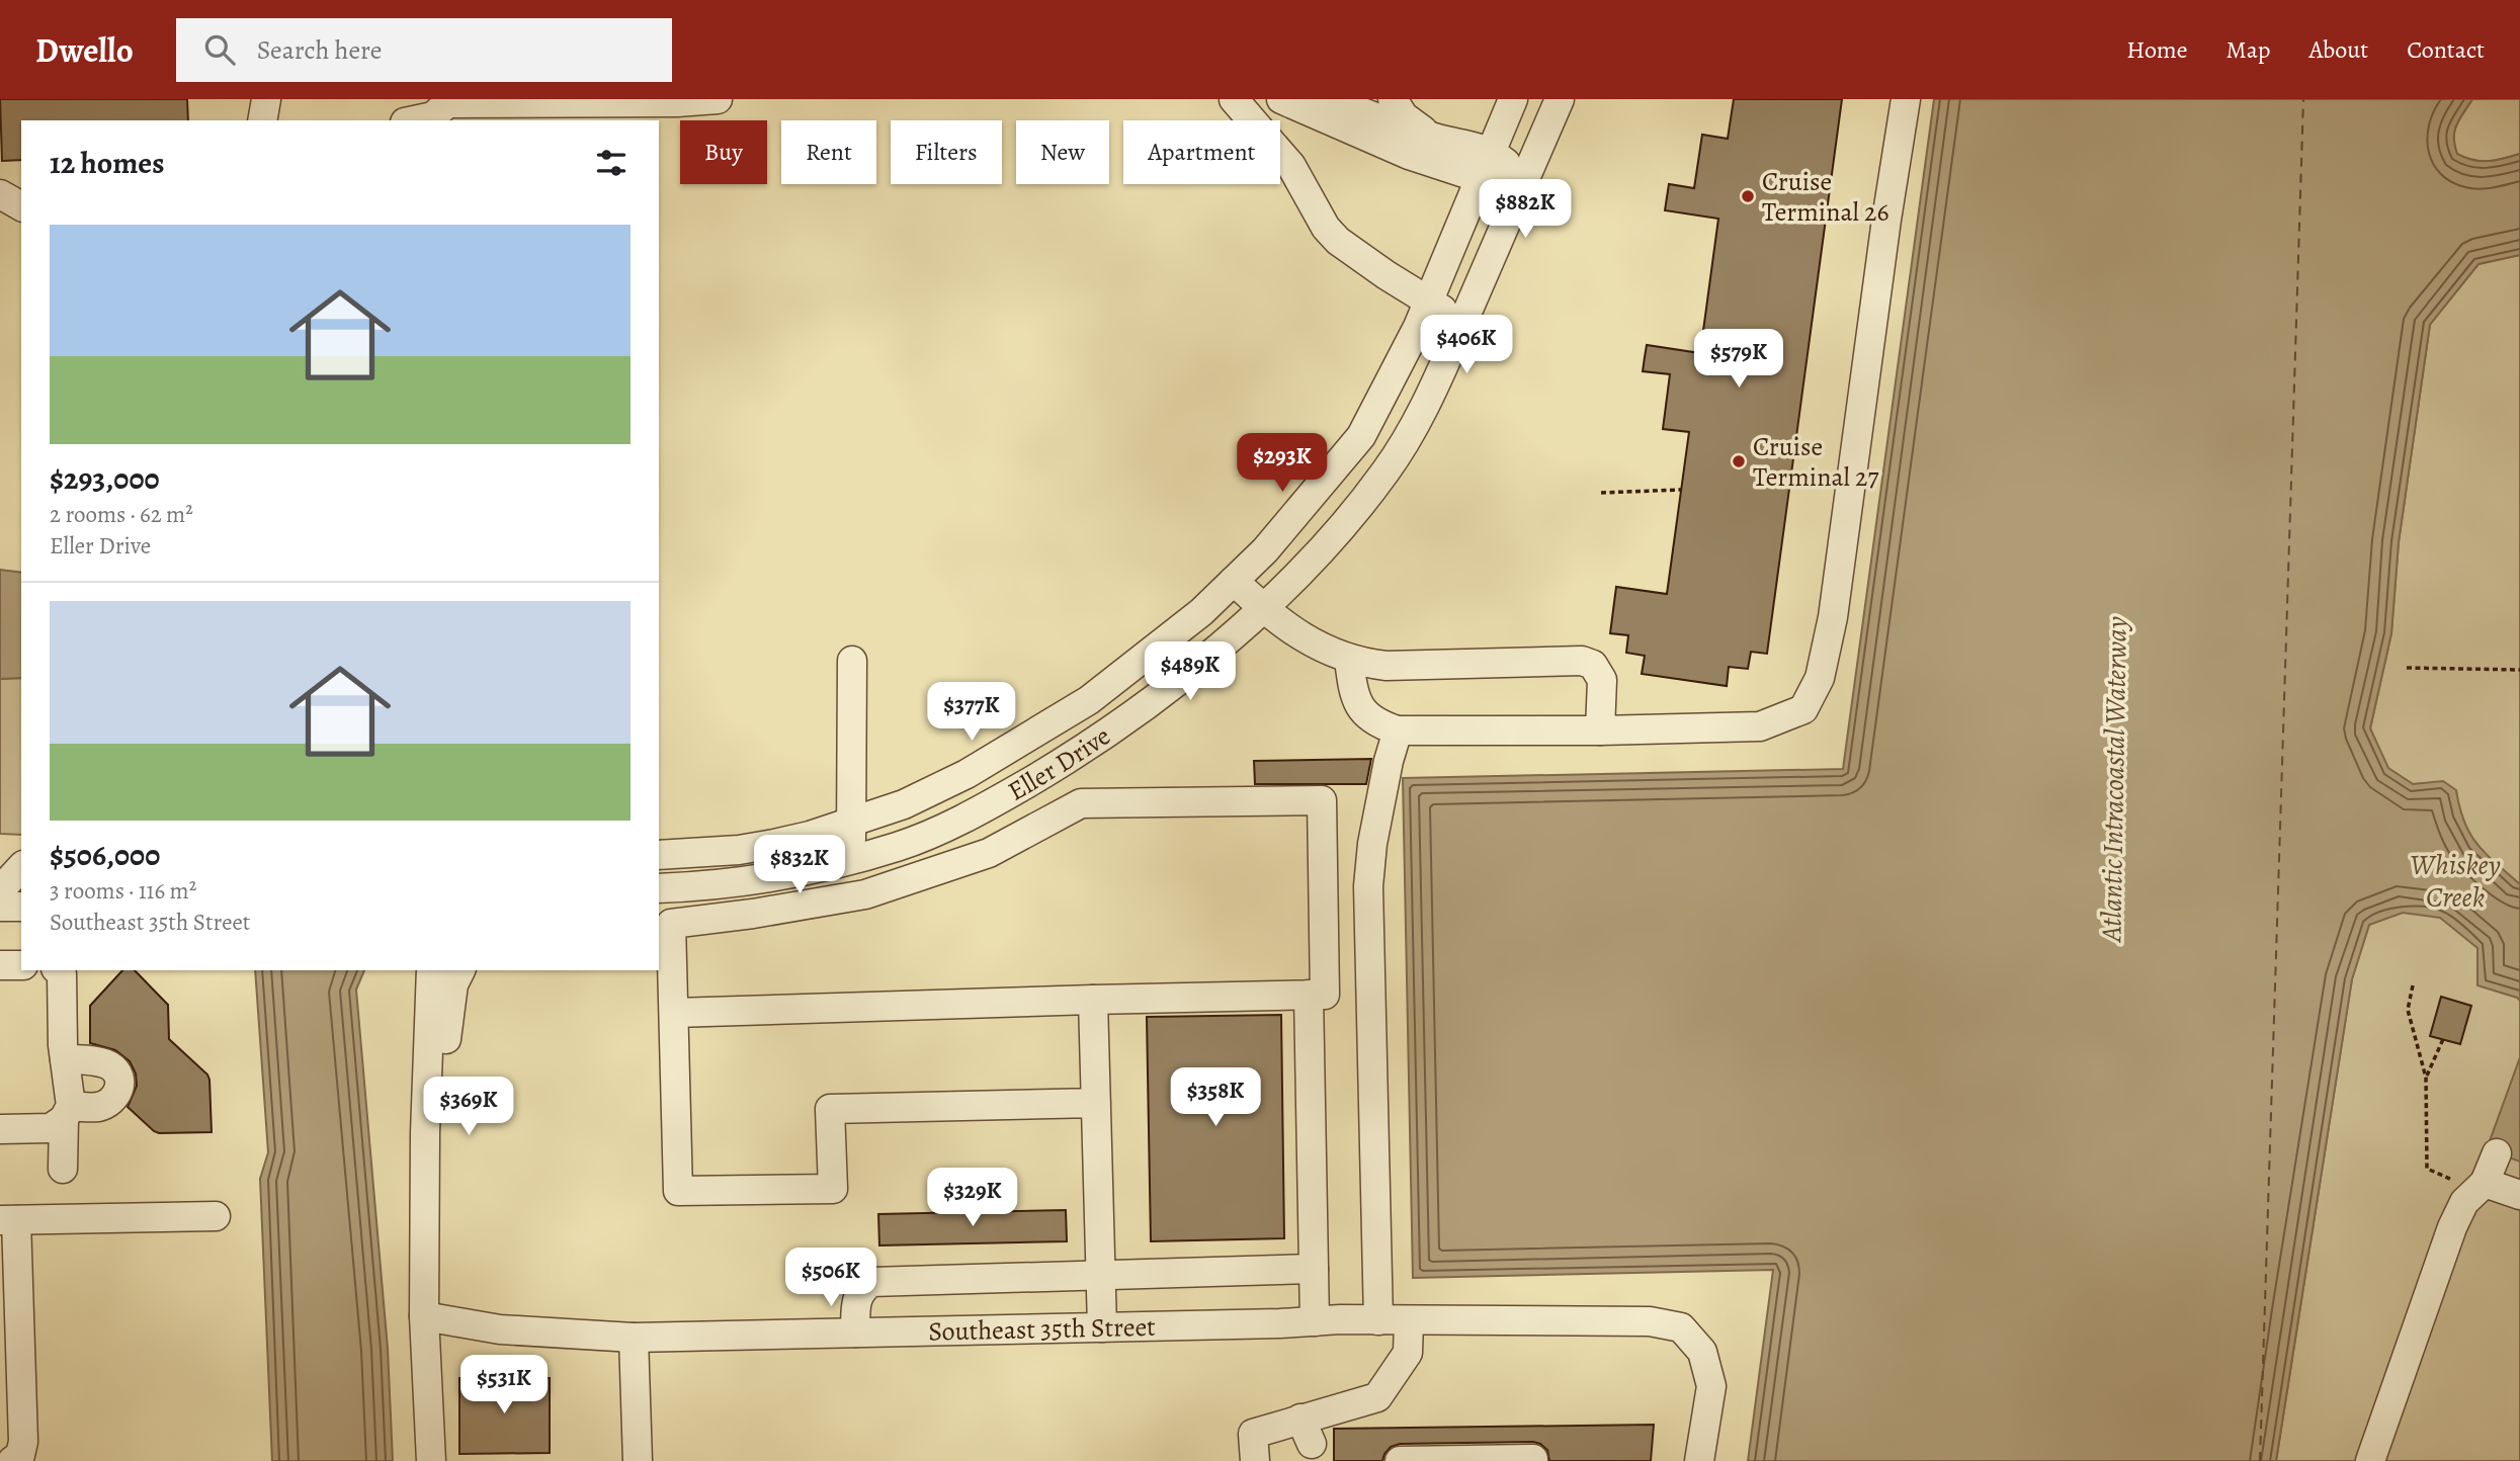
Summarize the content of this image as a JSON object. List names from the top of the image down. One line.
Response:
{"streets":{"street":["Eller Drive","Southeast 35th Street"]},"water":["Atlantic Intracoastal Waterway","Whiskey Creek"],"places":["Cruise Terminal 26","Cruise Terminal 27"],"page":{"header":"Dwello","search":"Search here","nav":["Home","Map","About","Contact"],"chip":["Buy","Rent","Filters","New","Apartment"],"heading":"12 homes","price":["$882K","$406K","$579K","$293K","$489K","$377K","$832K","$358K","$369K","$329K","$506K","$531K"],"list":[{"name":"$293,000","note":"2 rooms · 62 m² · Eller Drive"},{"name":"$506,000","note":"3 rooms · 116 m² · Southeast 35th Street"}]}}
